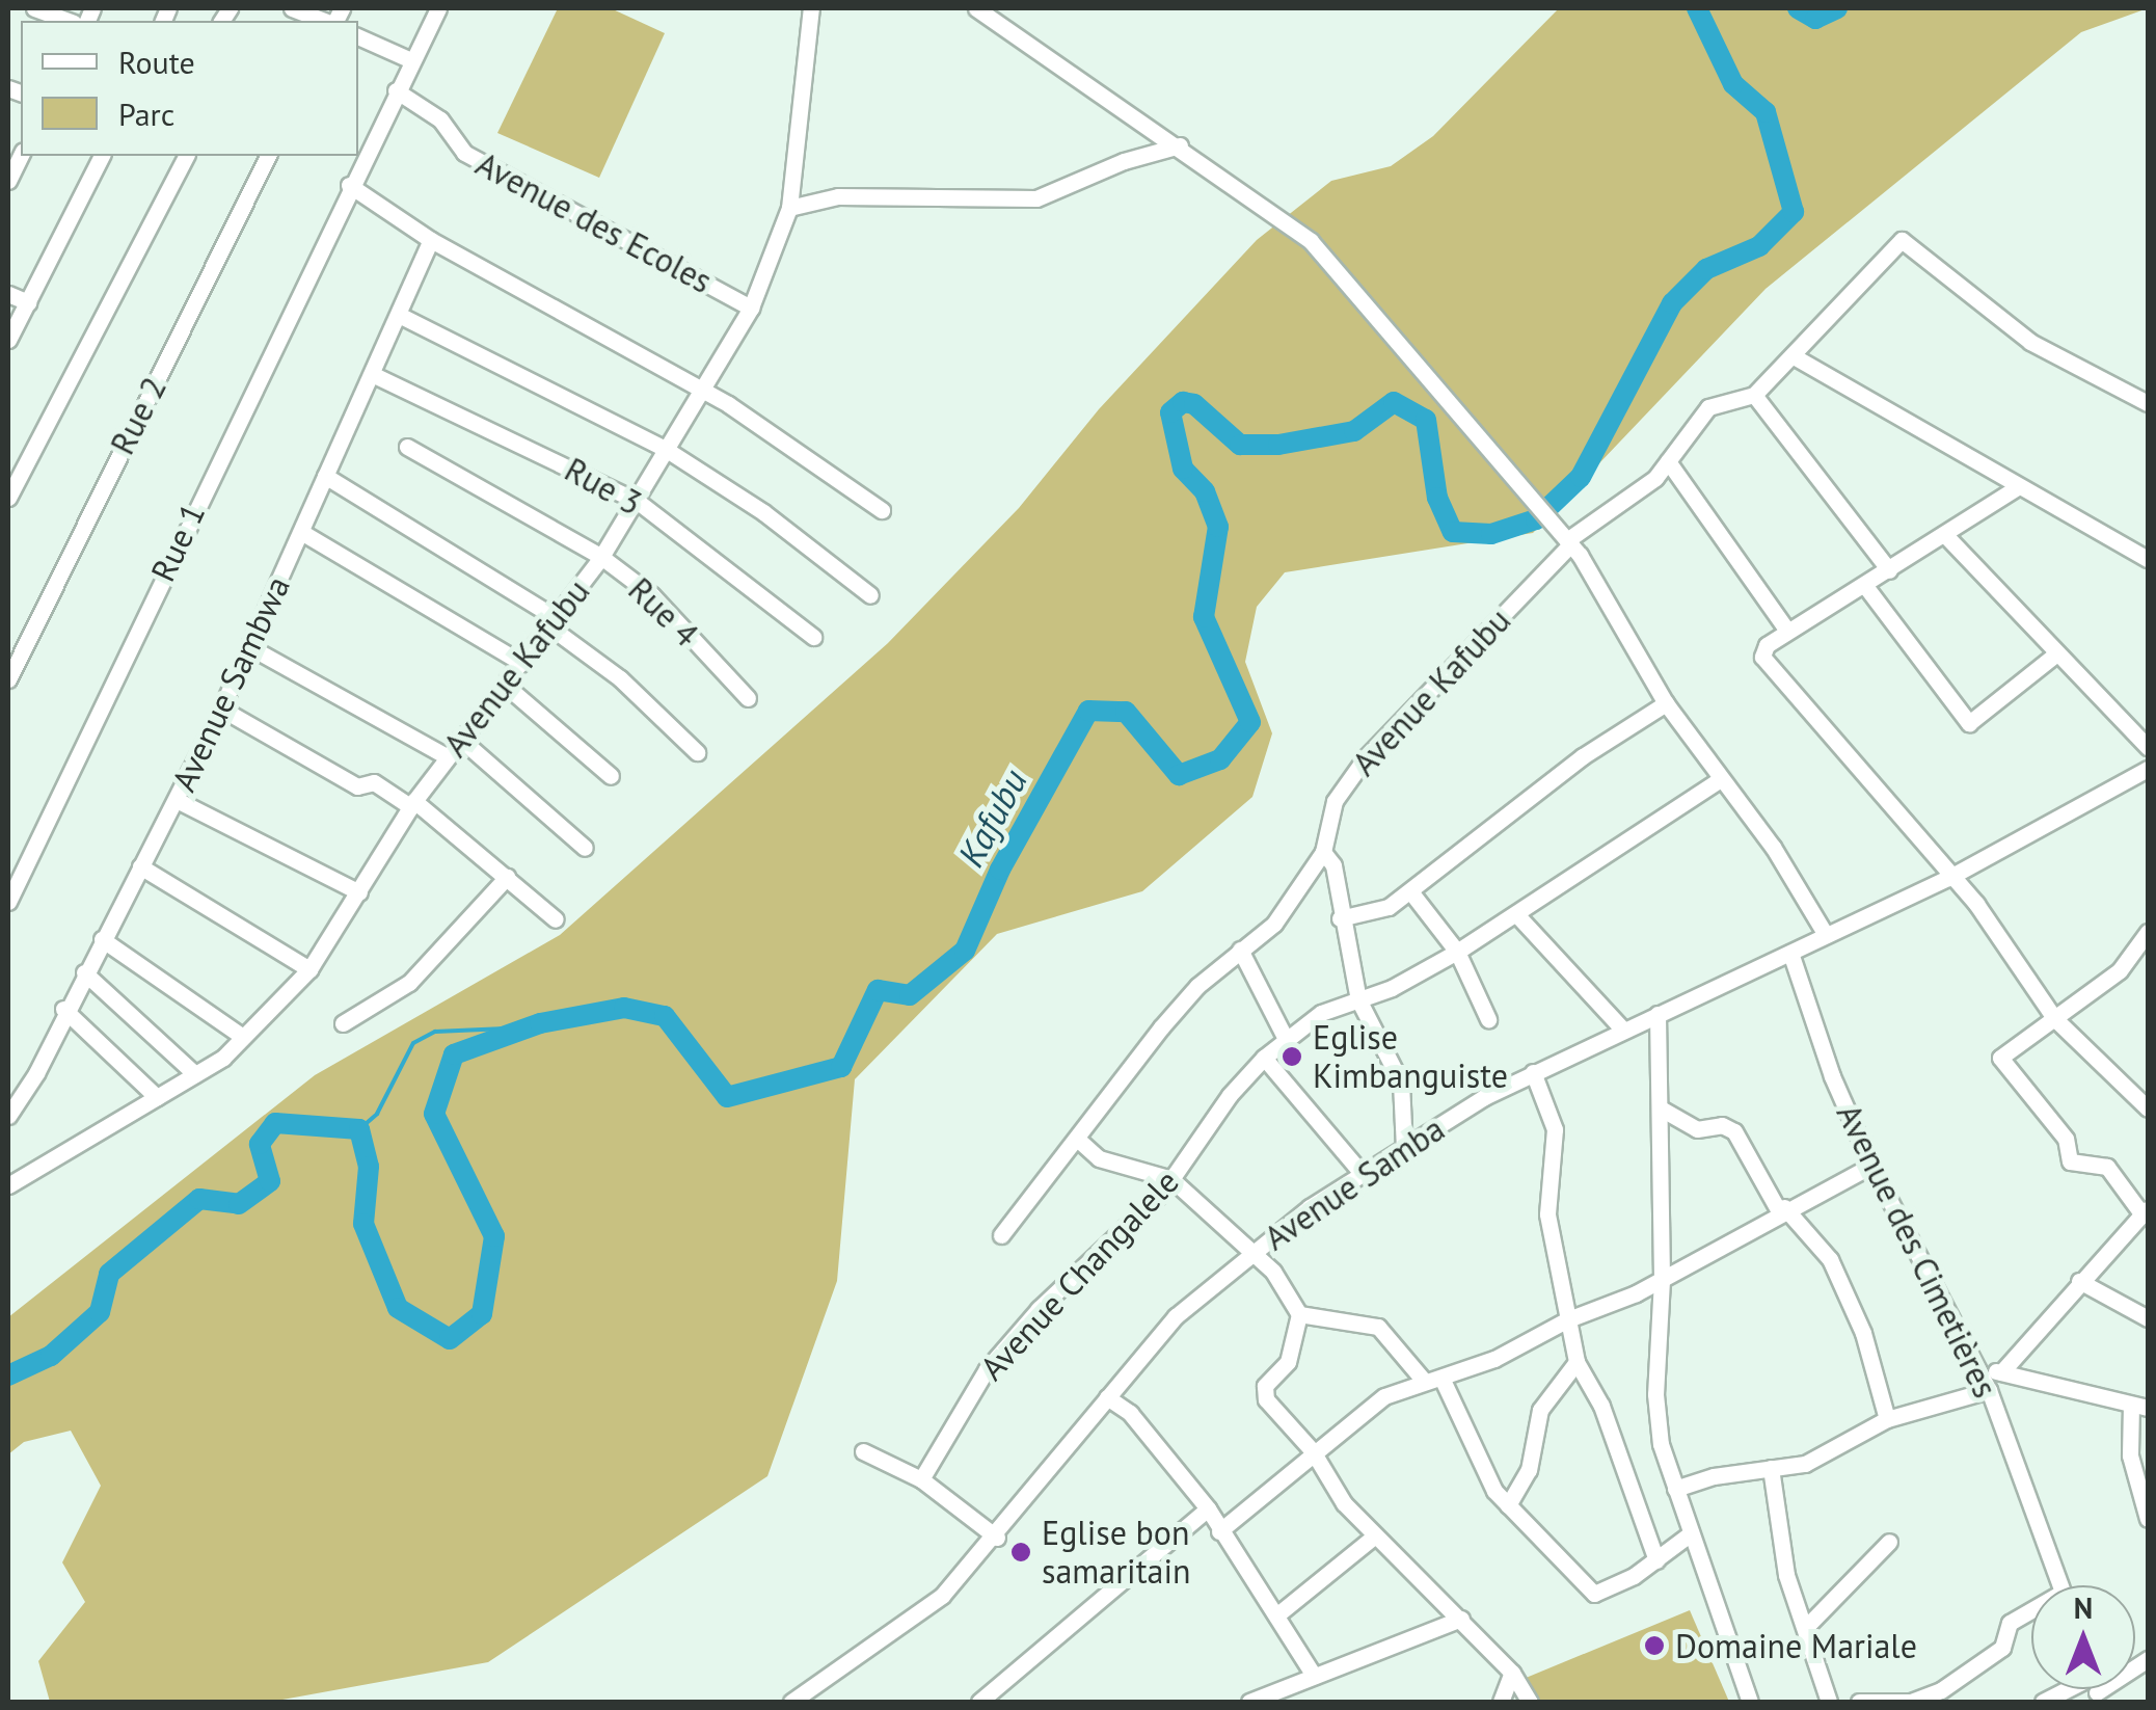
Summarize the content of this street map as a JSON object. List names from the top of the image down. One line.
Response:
{"streets":{"street":["Avenue des Ecoles","Rue 2","Rue 3","Rue 1","Rue 4","Avenue Kafubu","Avenue Sambwa","Avenue Samba","Avenue des Cimetières","Avenue Changalele"]},"crossings":[["Avenue des Ecoles","Rue 1"],["Avenue des Ecoles","Avenue Kafubu"],["Rue 3","Avenue Kafubu"],["Rue 3","Avenue Sambwa"],["Rue 4","Avenue Kafubu"],["Avenue Samba","Avenue des Cimetières"]],"water":["Kafubu"],"places":["Eglise Kimbanguiste","Eglise bon samaritain","Domaine Mariale"],"legend":["Route","Parc"],"north":"top"}
